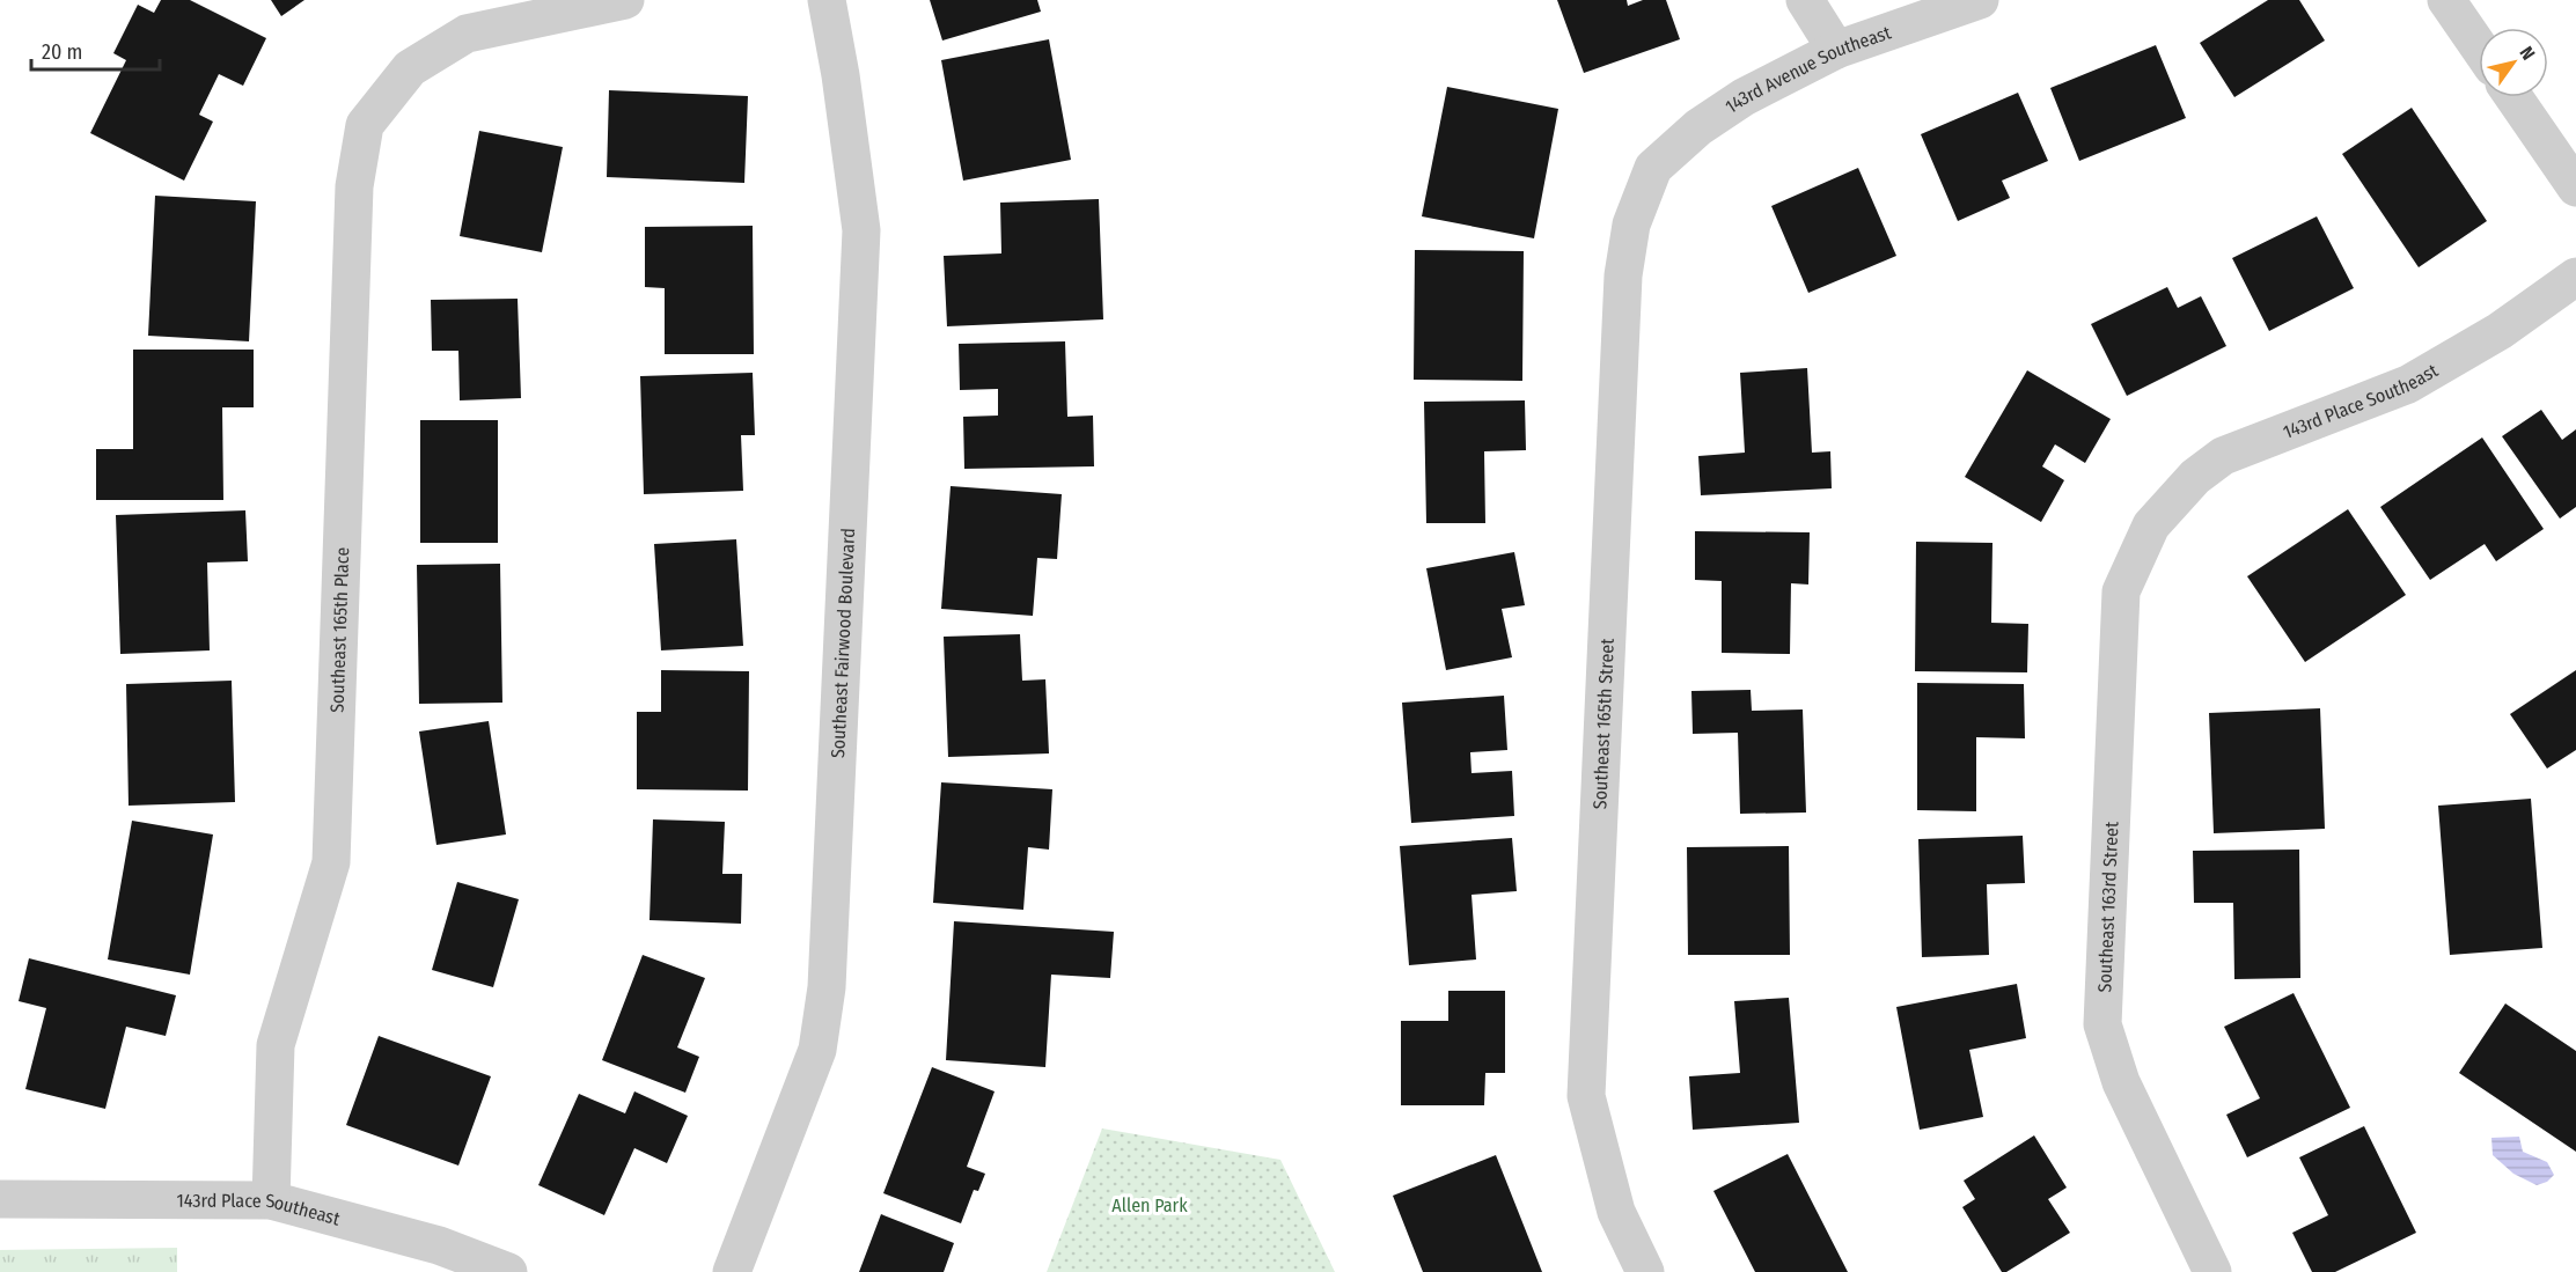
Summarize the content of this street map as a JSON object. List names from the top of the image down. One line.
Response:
{"streets":{"street":["143rd Avenue Southeast","143rd Place Southeast","Southeast 165th Place","Southeast Fairwood Boulevard","Southeast 165th Street","Southeast 163rd Street"]},"crossings":[["143rd Avenue Southeast","Southeast 165th Street"],["143rd Place Southeast","Southeast 165th Place"],["143rd Place Southeast","Southeast 163rd Street"]],"parks":["Allen Park"],"scale_bar":"20 m","north":"top right"}
